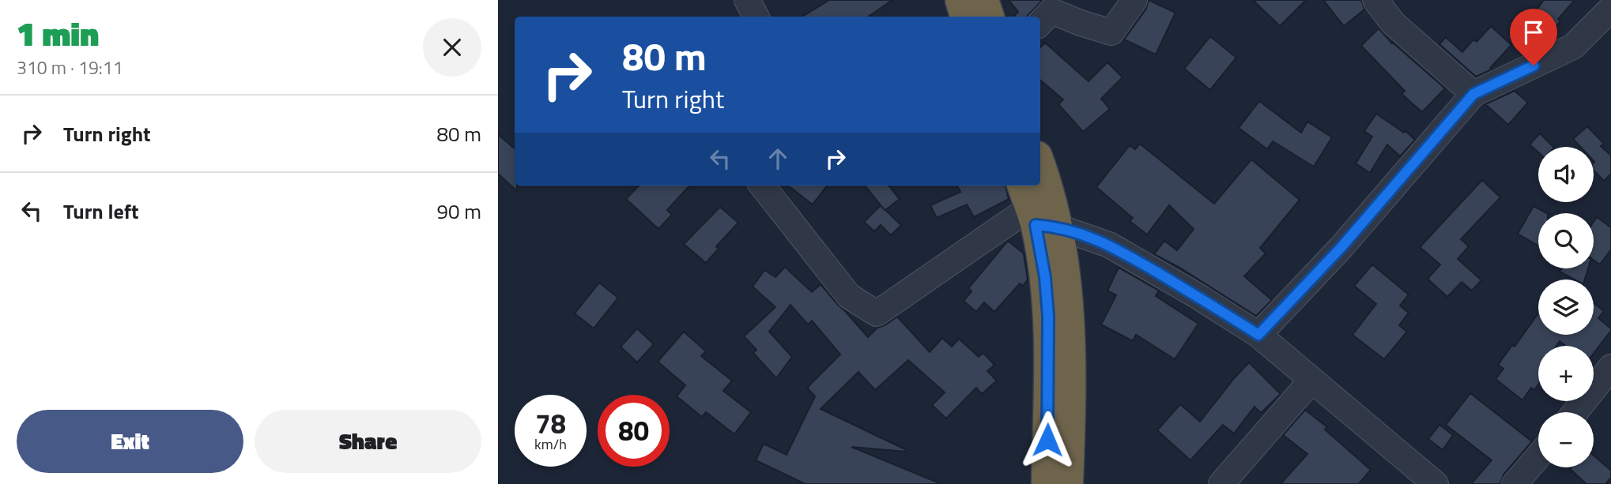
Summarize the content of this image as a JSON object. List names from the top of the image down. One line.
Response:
{"page":{"heading":["1 min","310 m · 19:11"],"turn":["80 m","Turn right"],"list":[{"name":"Turn right","value":"80 m"},{"name":"Turn left","value":"90 m"}],"map_buttons":["+","−"],"speed":"78 km/h","limit":"80","buttons":["Exit","Share"]}}
